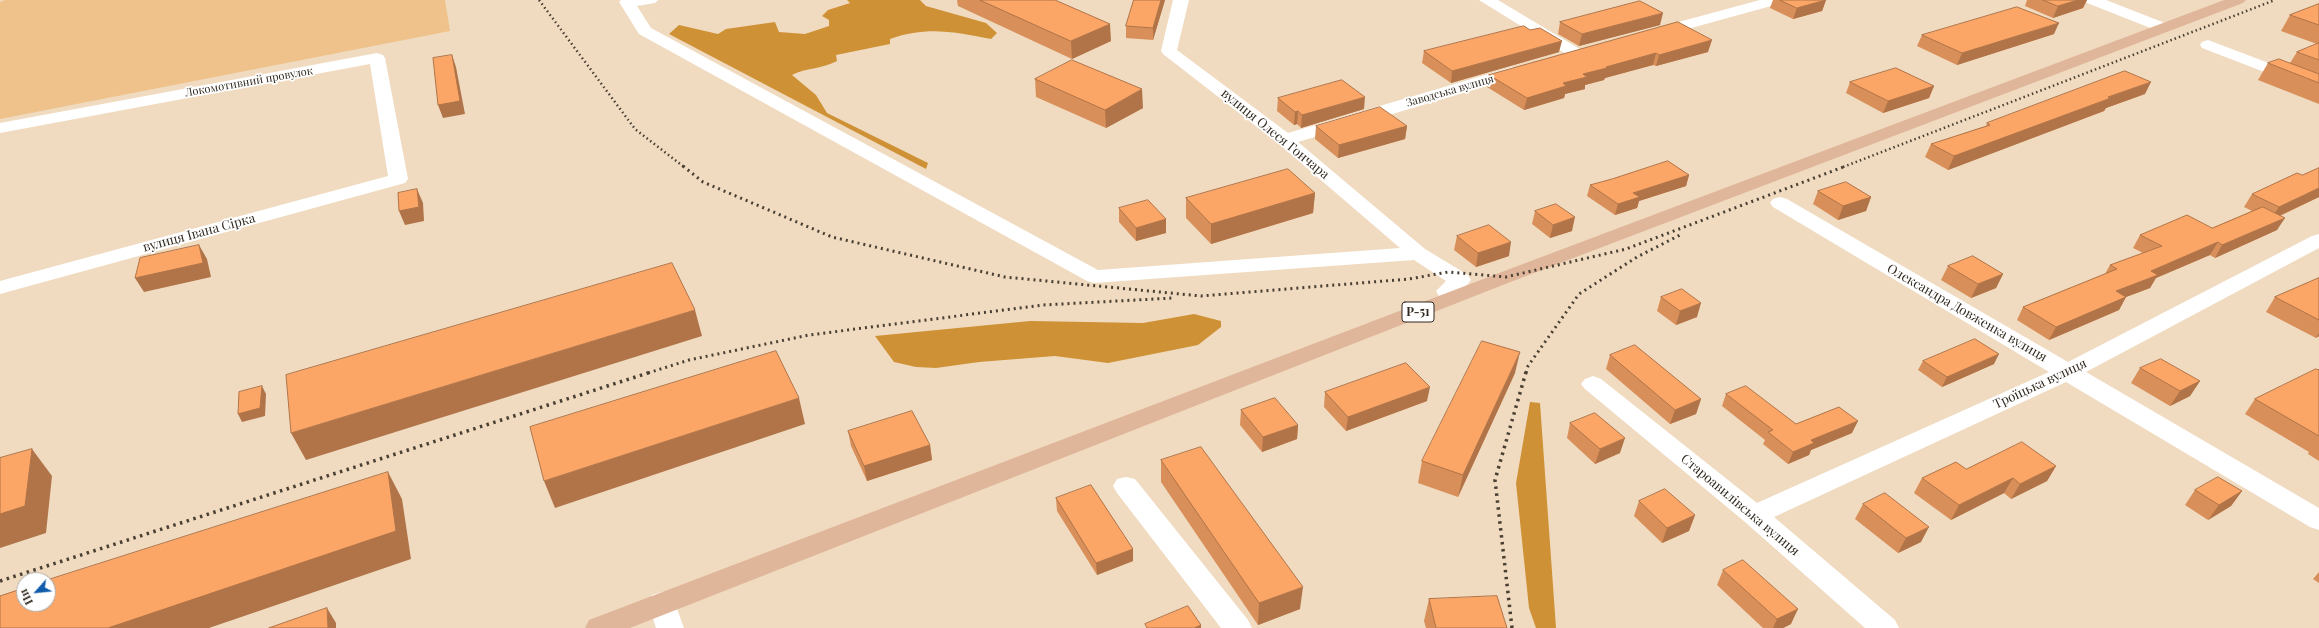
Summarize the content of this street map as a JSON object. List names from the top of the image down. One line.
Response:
{"streets":{"main road":["Р-51"],"street":["Локомотивний провулок","Заводська вулиця","вулиця Олеся Гончара","вулиця Івана Сірка","Олександра Довженка вулиця","Троїцька вулиця","Староавилівська вулиця"]},"crossings":[["Локомотивний провулок","вулиця Івана Сірка"],["Заводська вулиця","вулиця Олеся Гончара"],["Олександра Довженка вулиця","Троїцька вулиця"],["Троїцька вулиця","Староавилівська вулиця"]],"north":"bottom left"}
